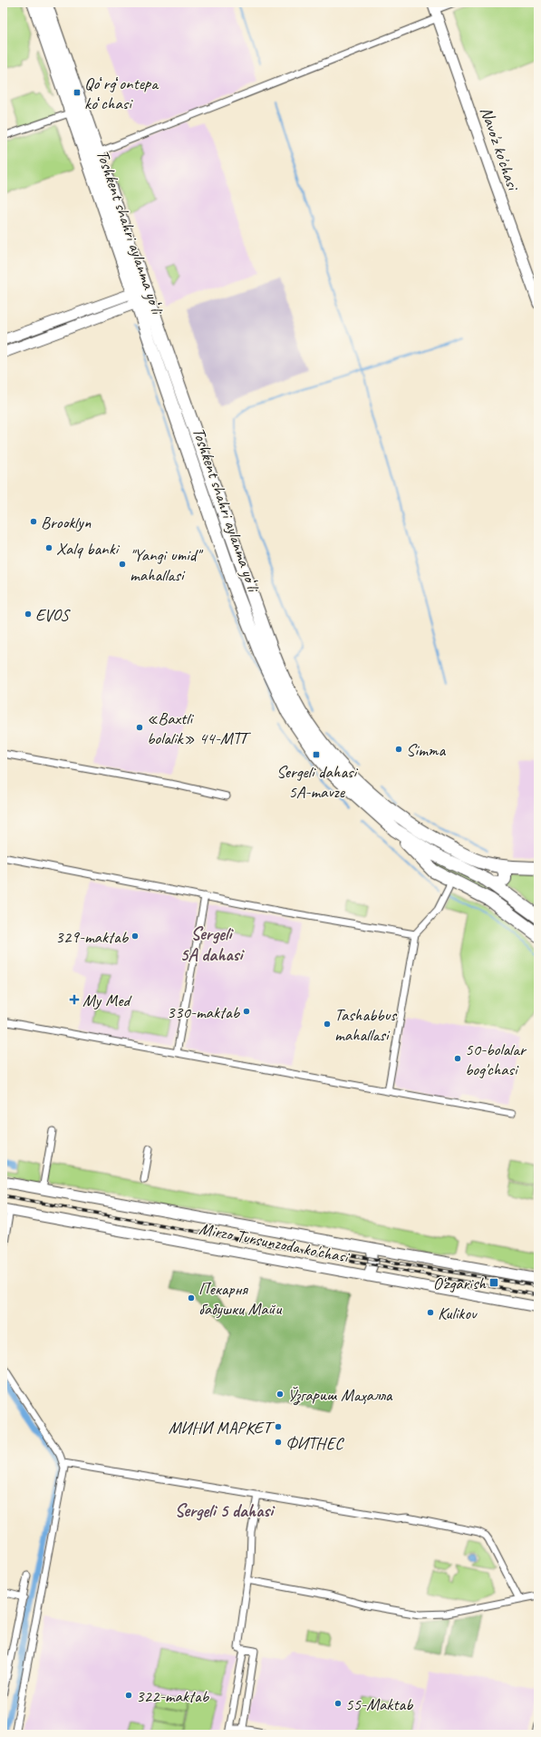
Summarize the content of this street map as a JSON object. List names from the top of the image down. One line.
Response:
{"streets":{"highway":["Toshkent shahri aylanma yoʻli"],"main road":["Navo'z ko'chasi","Mirzo Tursunzoda ko'chasi"]},"districts":["Sergeli 5A dahasi","Sergeli 5 dahasi"],"places":{"transit":["Qoʻrgʻontepa koʻchasi","Sergeli dahasi 5A-mavze","O‘zgarish"],"other":["Brooklyn","Xalq banki","\"Yangi umid\" mahallasi","EVOS","«Baxtli bolalik» 44-MTT","Simma","329-maktab","330-maktab","Tashabbus mahallasi","50-bolalar bog'chasi","Пекарня бабушки Майи","Kulikov","Ўзгариш Маҳалла","МИНИ МАРКЕТ","ФИТНЕС","322-maktab","55-Maktab"],"health":["My Med"]}}
